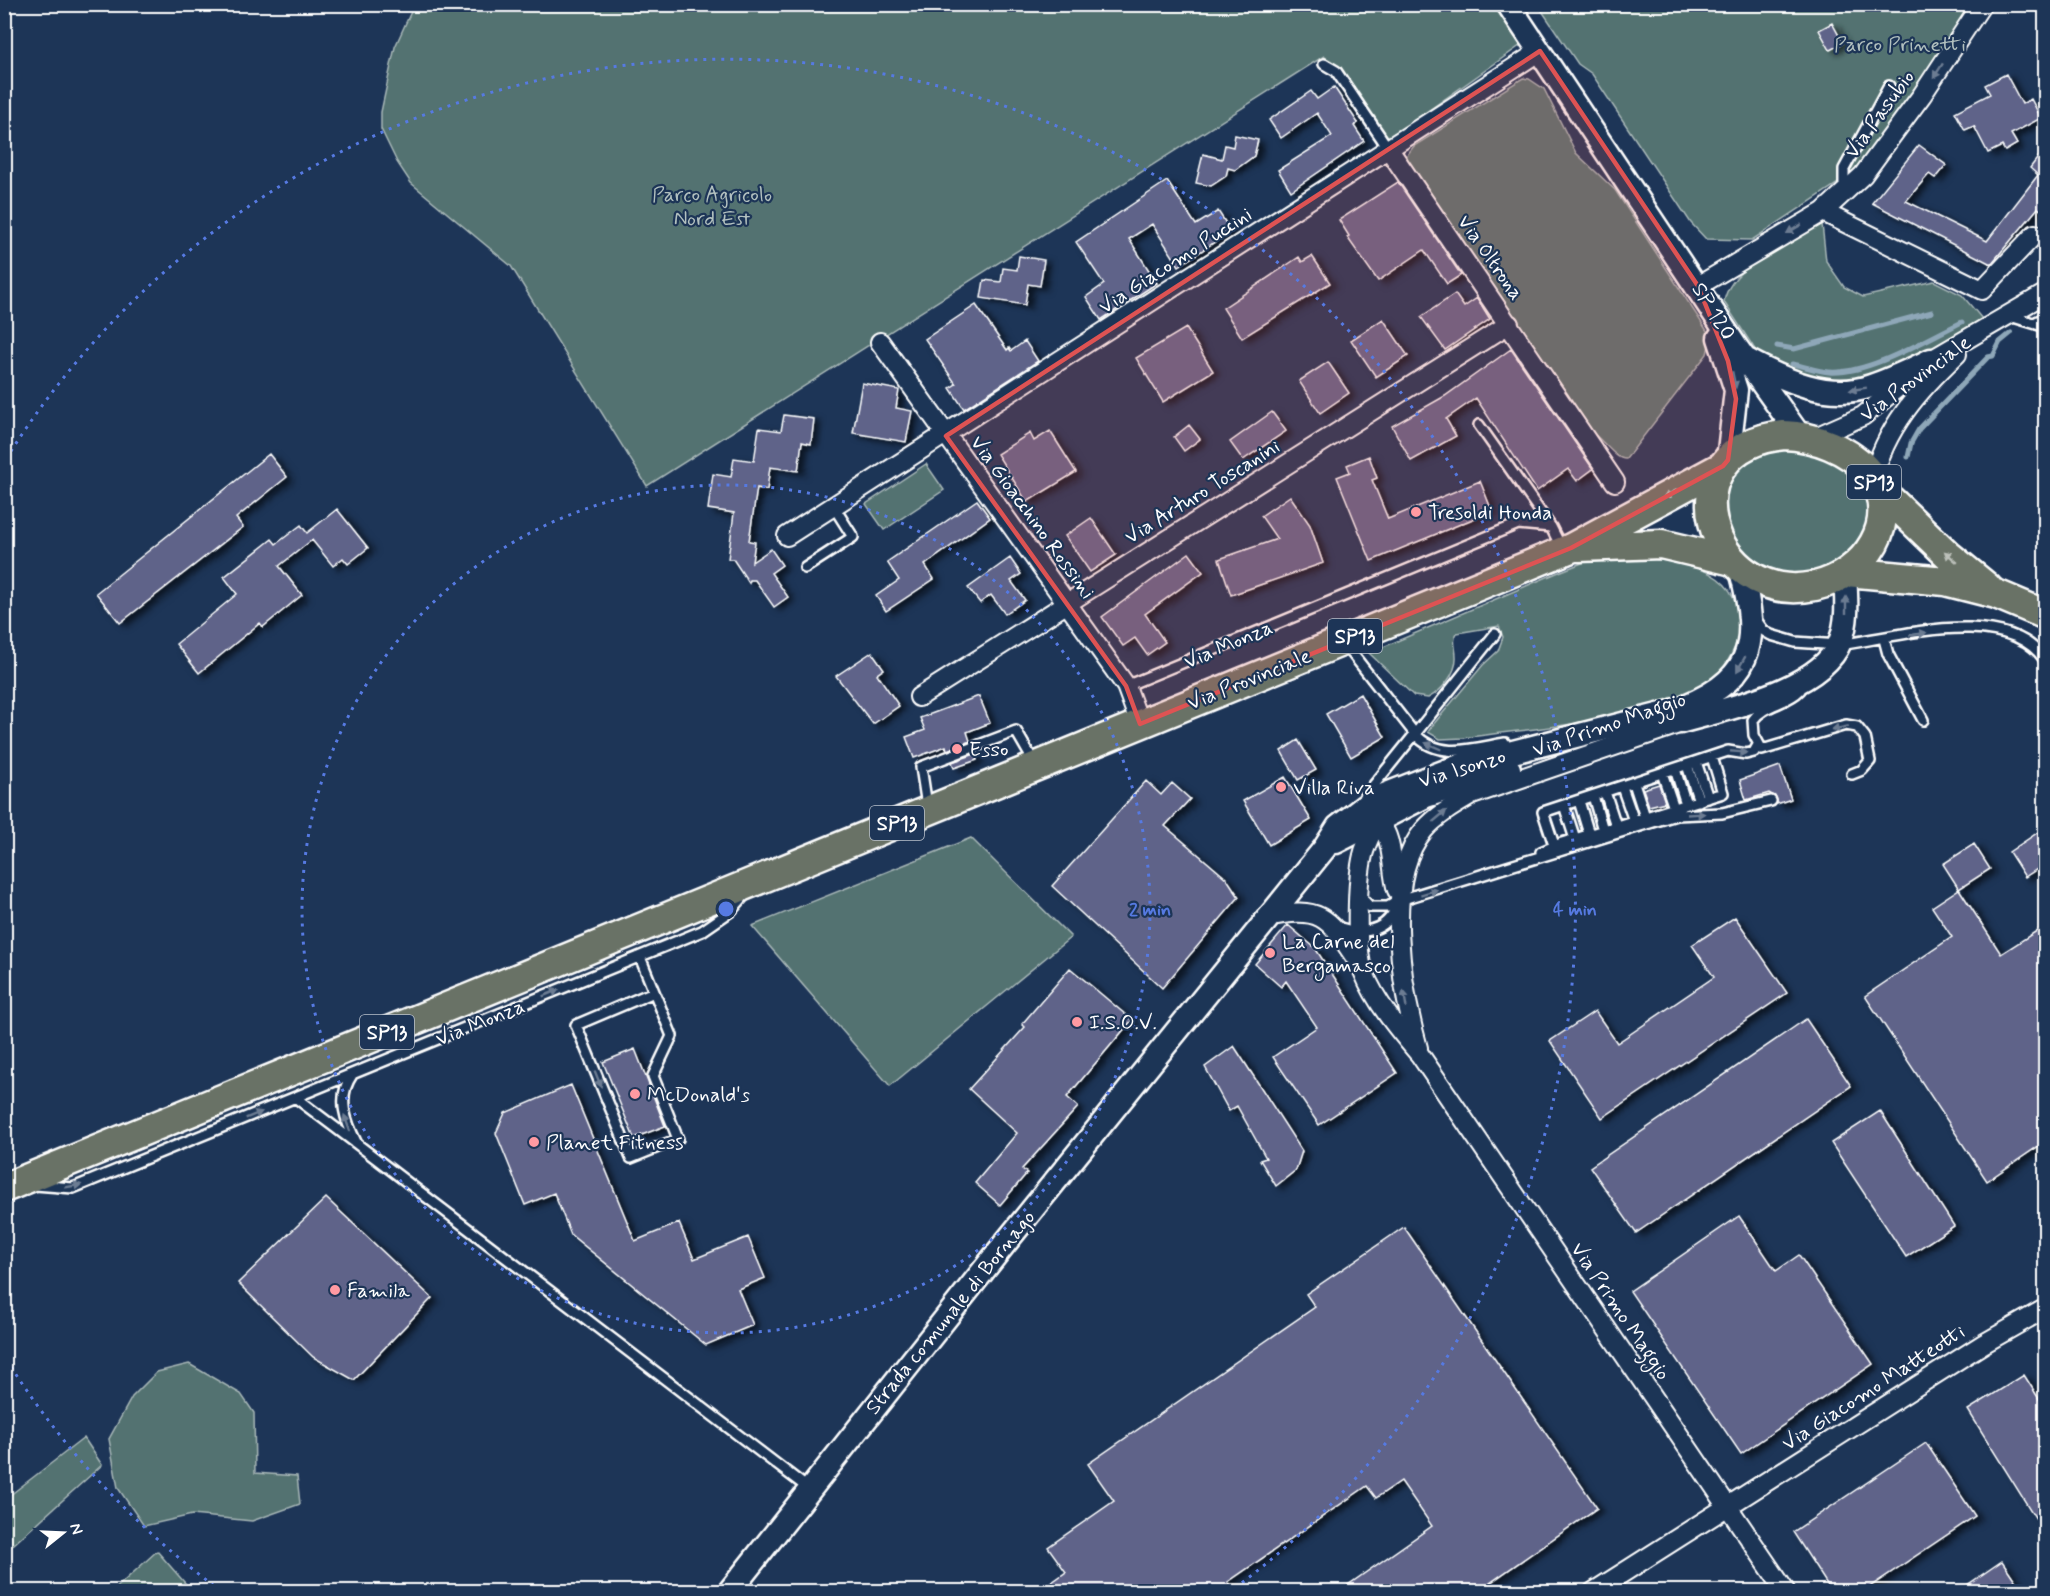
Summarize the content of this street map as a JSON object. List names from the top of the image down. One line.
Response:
{"streets":{"main road":["Via Provinciale","SP13","Via Monza"],"street":["Via Pasubio","Via Oltrona","Via Giacomo Puccini","SP 120","Via Arturo Toscanini","Via Gioacchino Rossini","Via Primo Maggio","Via Isonzo","Strada comunale di Bornago","Via Giacomo Matteotti"]},"crossings":[["Via Pasubio","SP 120"],["Via Oltrona","Via Giacomo Puccini"],["Via Oltrona","Via Arturo Toscanini"],["Via Giacomo Puccini","SP 120"],["Via Giacomo Puccini","Via Gioacchino Rossini"],["SP 120","Via Provinciale"],["SP 120","SP13"],["SP 120","Via Isonzo"],["Via Provinciale","SP13"],["Via Provinciale","Via Gioacchino Rossini"],["Via Provinciale","Via Monza"],["Via Provinciale","Via Isonzo"],["SP13","Via Isonzo"],["Via Arturo Toscanini","Via Gioacchino Rossini"],["Via Gioacchino Rossini","Via Monza"],["Via Primo Maggio","Via Isonzo"],["Via Primo Maggio","Via Giacomo Matteotti"],["Via Isonzo","Strada comunale di Bornago"]],"one_way":["Via Pasubio"],"parks":["Parco Prinetti","Parco Agricolo Nord Est"],"places":["Tresoldi Honda","Esso","Villa Riva","La Carne del Bergamasco","I.S.O.V.","McDonald's","Planet Fitness","Famila"],"north":"right","rings":["2 min","4 min"]}
